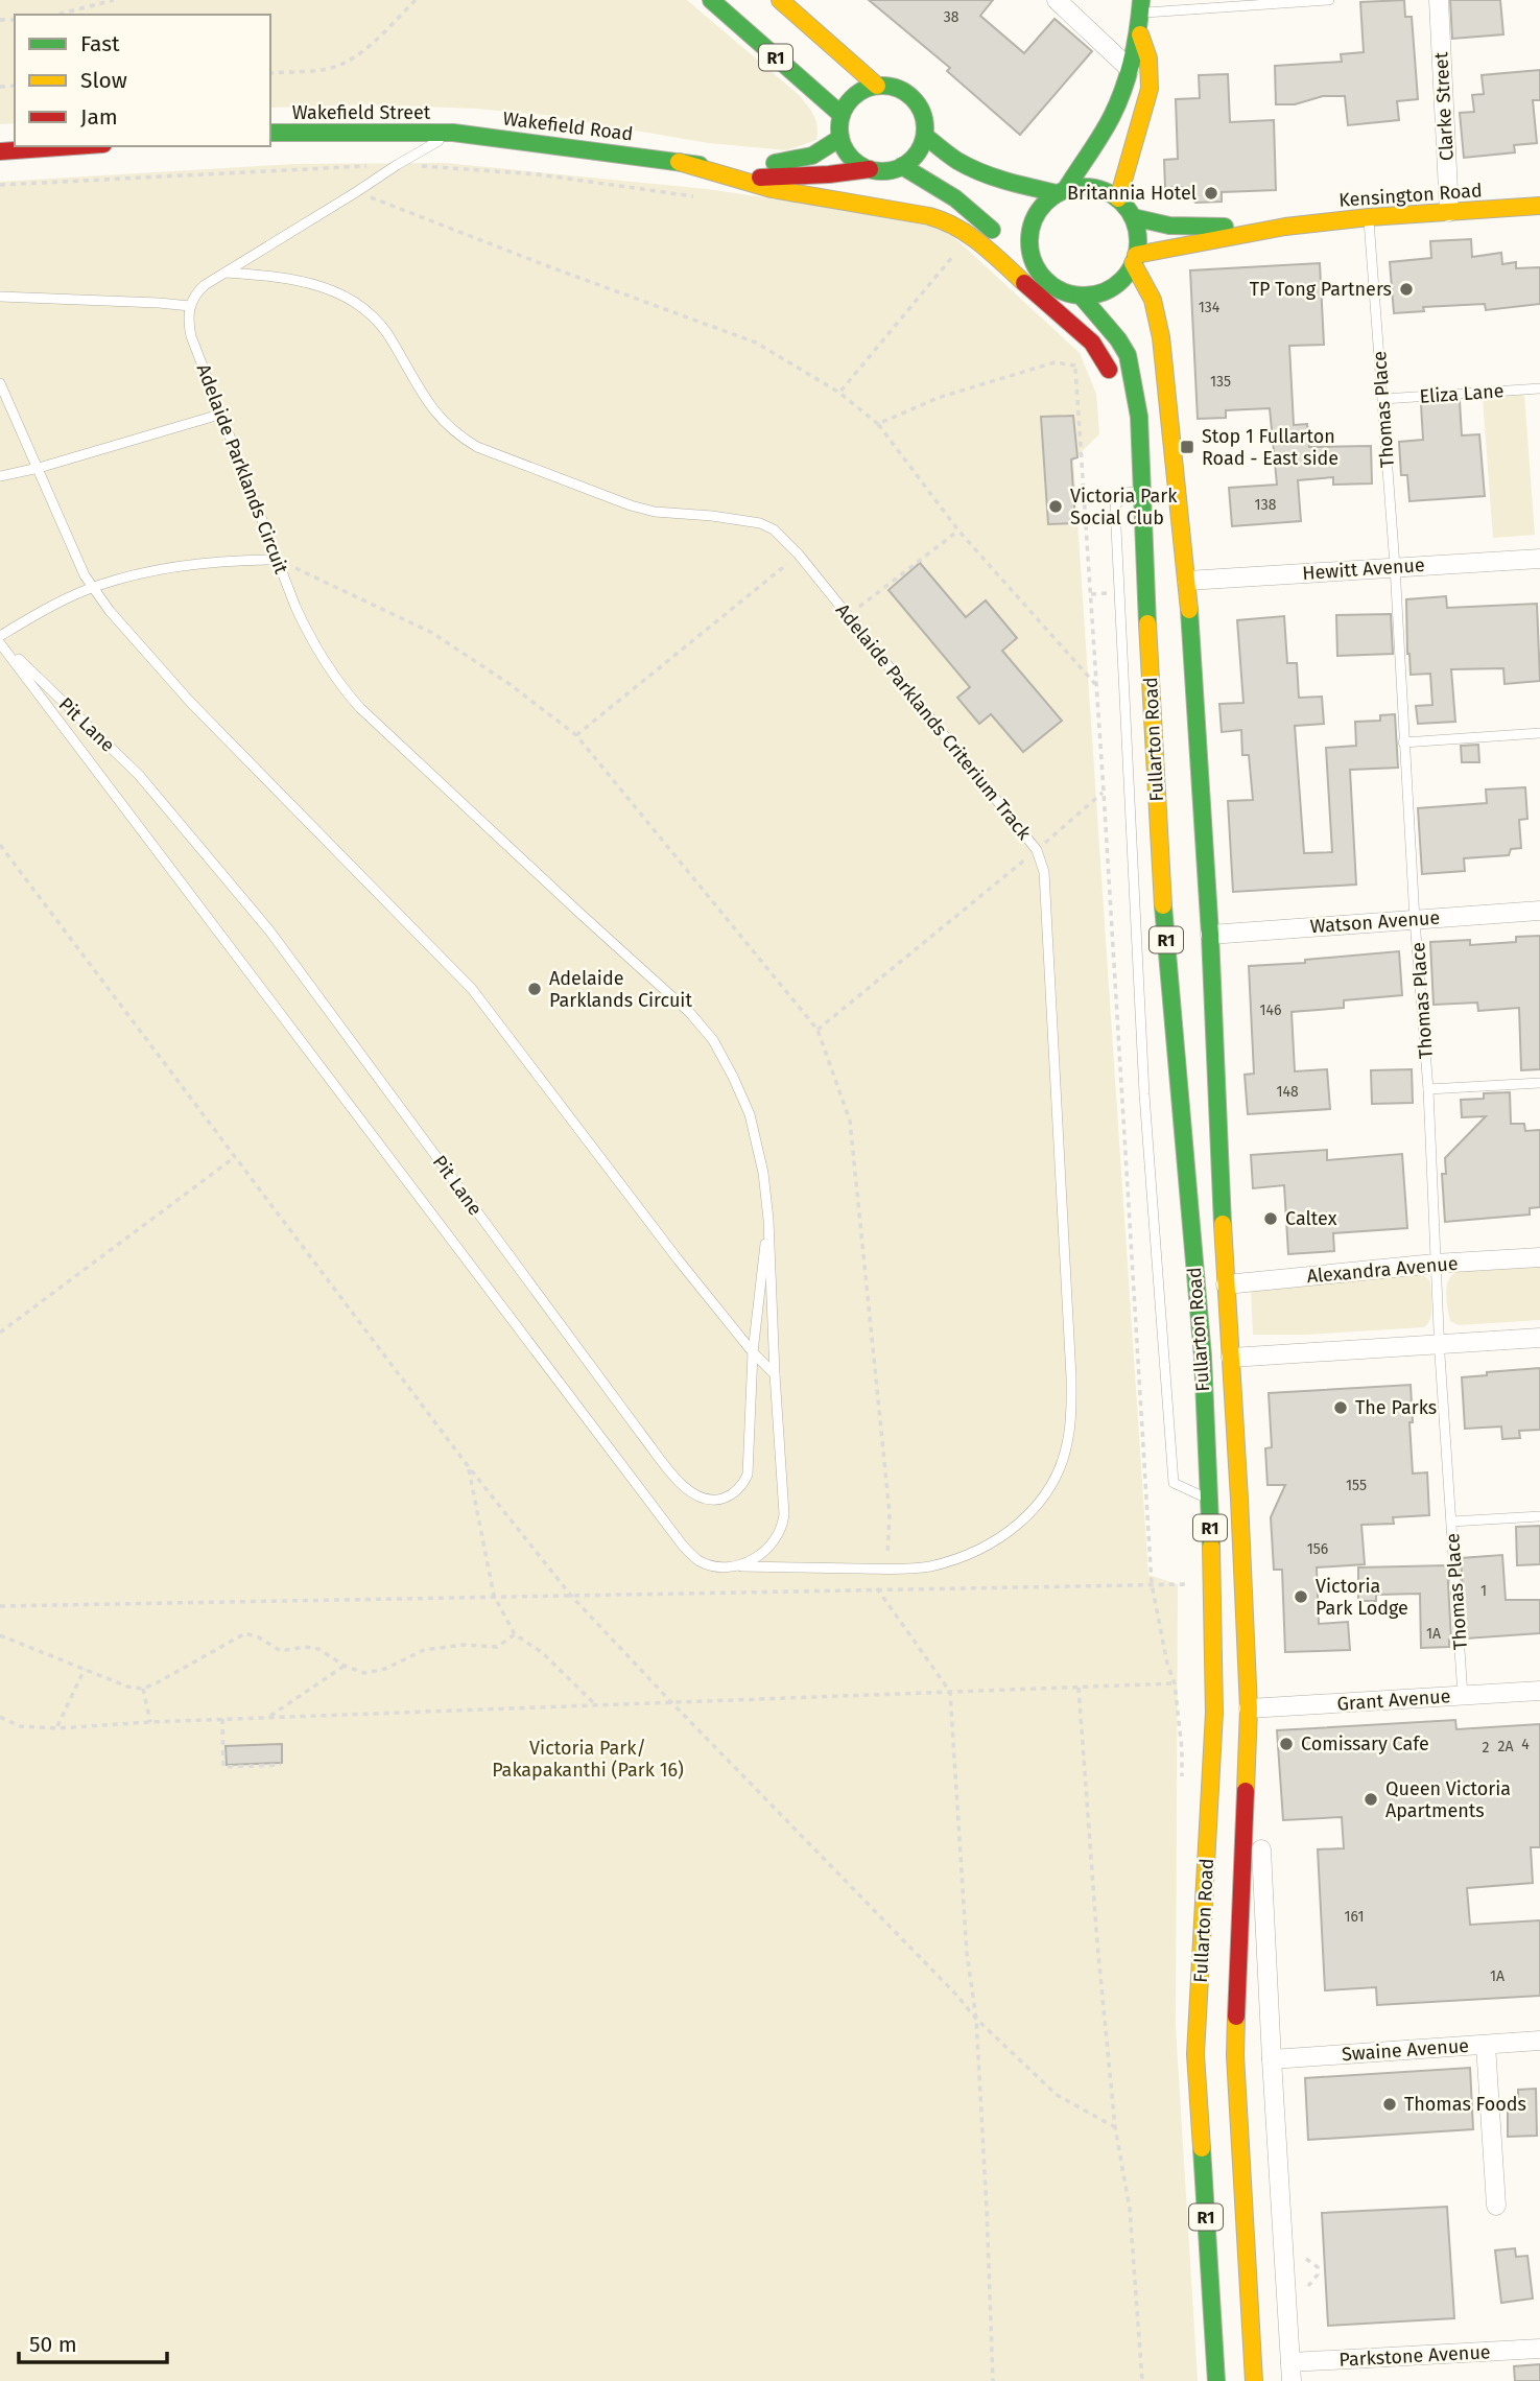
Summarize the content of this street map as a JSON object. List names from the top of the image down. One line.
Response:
{"streets":{"main road":["R1","Wakefield Street","Wakefield Road","Kensington Road","Fullarton Road"],"street":["Clarke Street","Hewitt Avenue","Watson Avenue","Alexandra Avenue","Grant Avenue","Swaine Avenue","Parkstone Avenue"],"lane":["Eliza Lane","Thomas Place","Adelaide Parklands Circuit","Adelaide Parklands Criterium Track","Pit Lane"]},"crossings":[["R1","Wakefield Road"],["R1","Kensington Road"],["R1","Fullarton Road"],["Clarke Street","Kensington Road"],["Wakefield Street","Wakefield Road"],["Kensington Road","Thomas Place"],["Kensington Road","Fullarton Road"],["Eliza Lane","Thomas Place"],["Thomas Place","Hewitt Avenue"],["Thomas Place","Watson Avenue"],["Thomas Place","Alexandra Avenue"],["Thomas Place","Grant Avenue"],["Adelaide Parklands Circuit","Adelaide Parklands Criterium Track"],["Adelaide Parklands Circuit","Pit Lane"],["Hewitt Avenue","Fullarton Road"],["Fullarton Road","Watson Avenue"],["Fullarton Road","Alexandra Avenue"],["Fullarton Road","Grant Avenue"],["Fullarton Road","Swaine Avenue"],["Fullarton Road","Parkstone Avenue"]],"parks":["Victoria Park/ Pakapakanthi (Park 16)"],"places":{"other":["Britannia Hotel","TP Tong Partners","Victoria Park Social Club","Adelaide Parklands Circuit","Caltex","The Parks","Victoria Park Lodge","Comissary Cafe","Queen Victoria Apartments","Thomas Foods"],"transit":["Stop 1 Fullarton Road - East side"]},"house_numbers":["38","134","135","138","146","148","155","156","1","1A","4","2A","2","161","1A"],"legend":["Fast","Slow","Jam"],"scale_bar":"50 m"}
